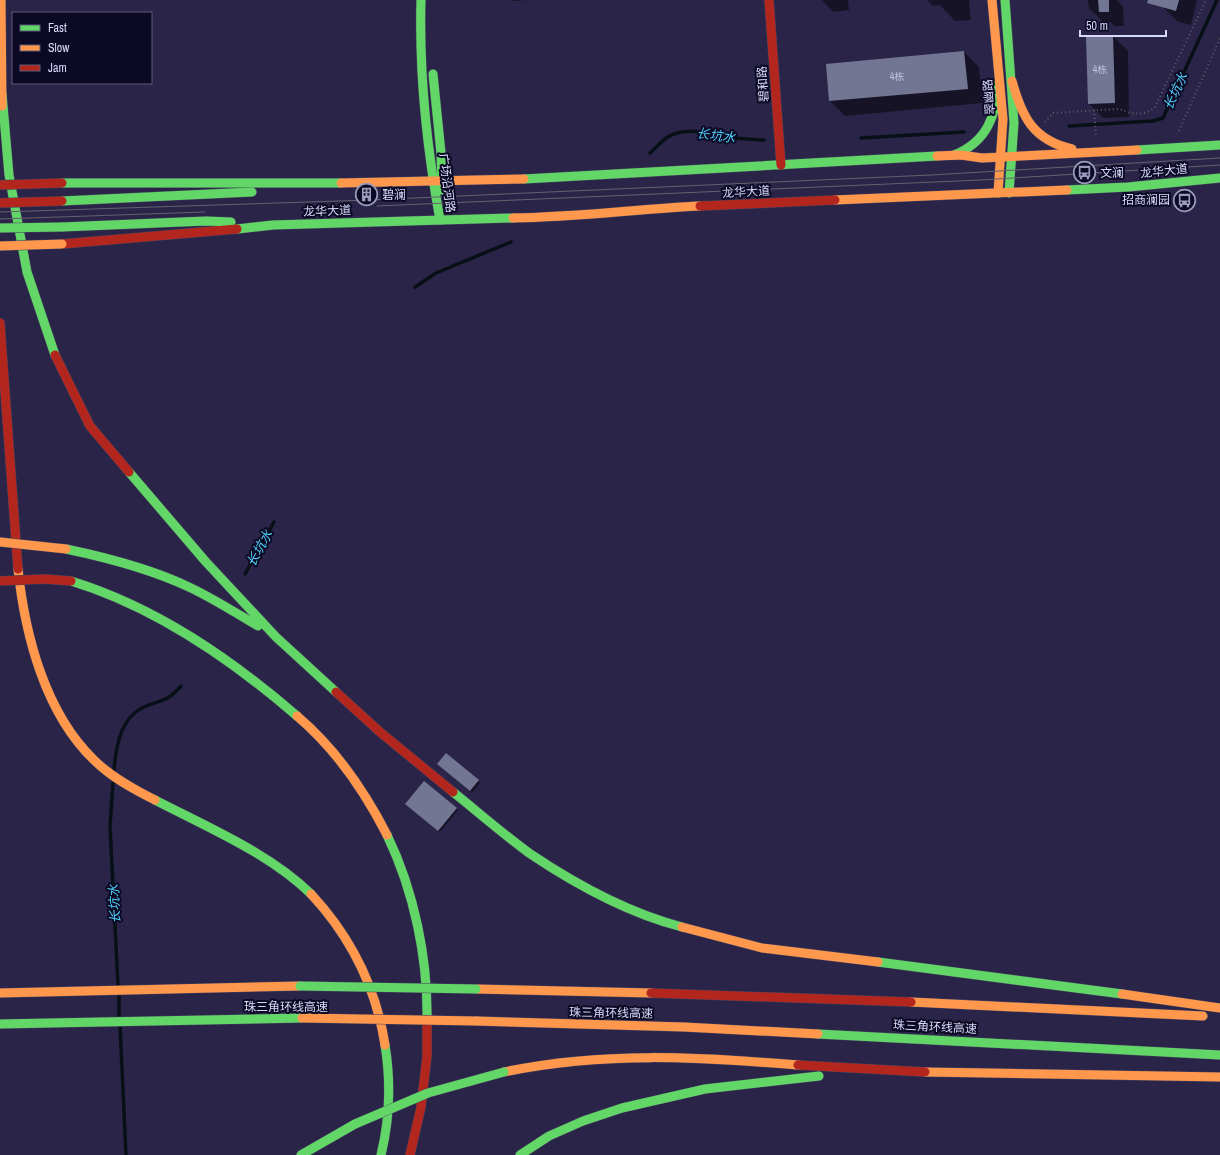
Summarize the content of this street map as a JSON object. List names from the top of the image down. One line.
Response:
{"streets":{"main road":["碧和路","翠幽路","龙华大道","广场沿河路","珠三角环线高速"]},"crossings":[["碧和路","龙华大道"],["翠幽路","龙华大道"],["龙华大道","广场沿河路"]],"water":["长坑水"],"places":{"bus stop":["文澜","招商澜园"],"building":["碧澜"]},"house_numbers":["4栋","4栋"],"legend":["Fast","Slow","Jam"],"scale_bar":"50 m"}
